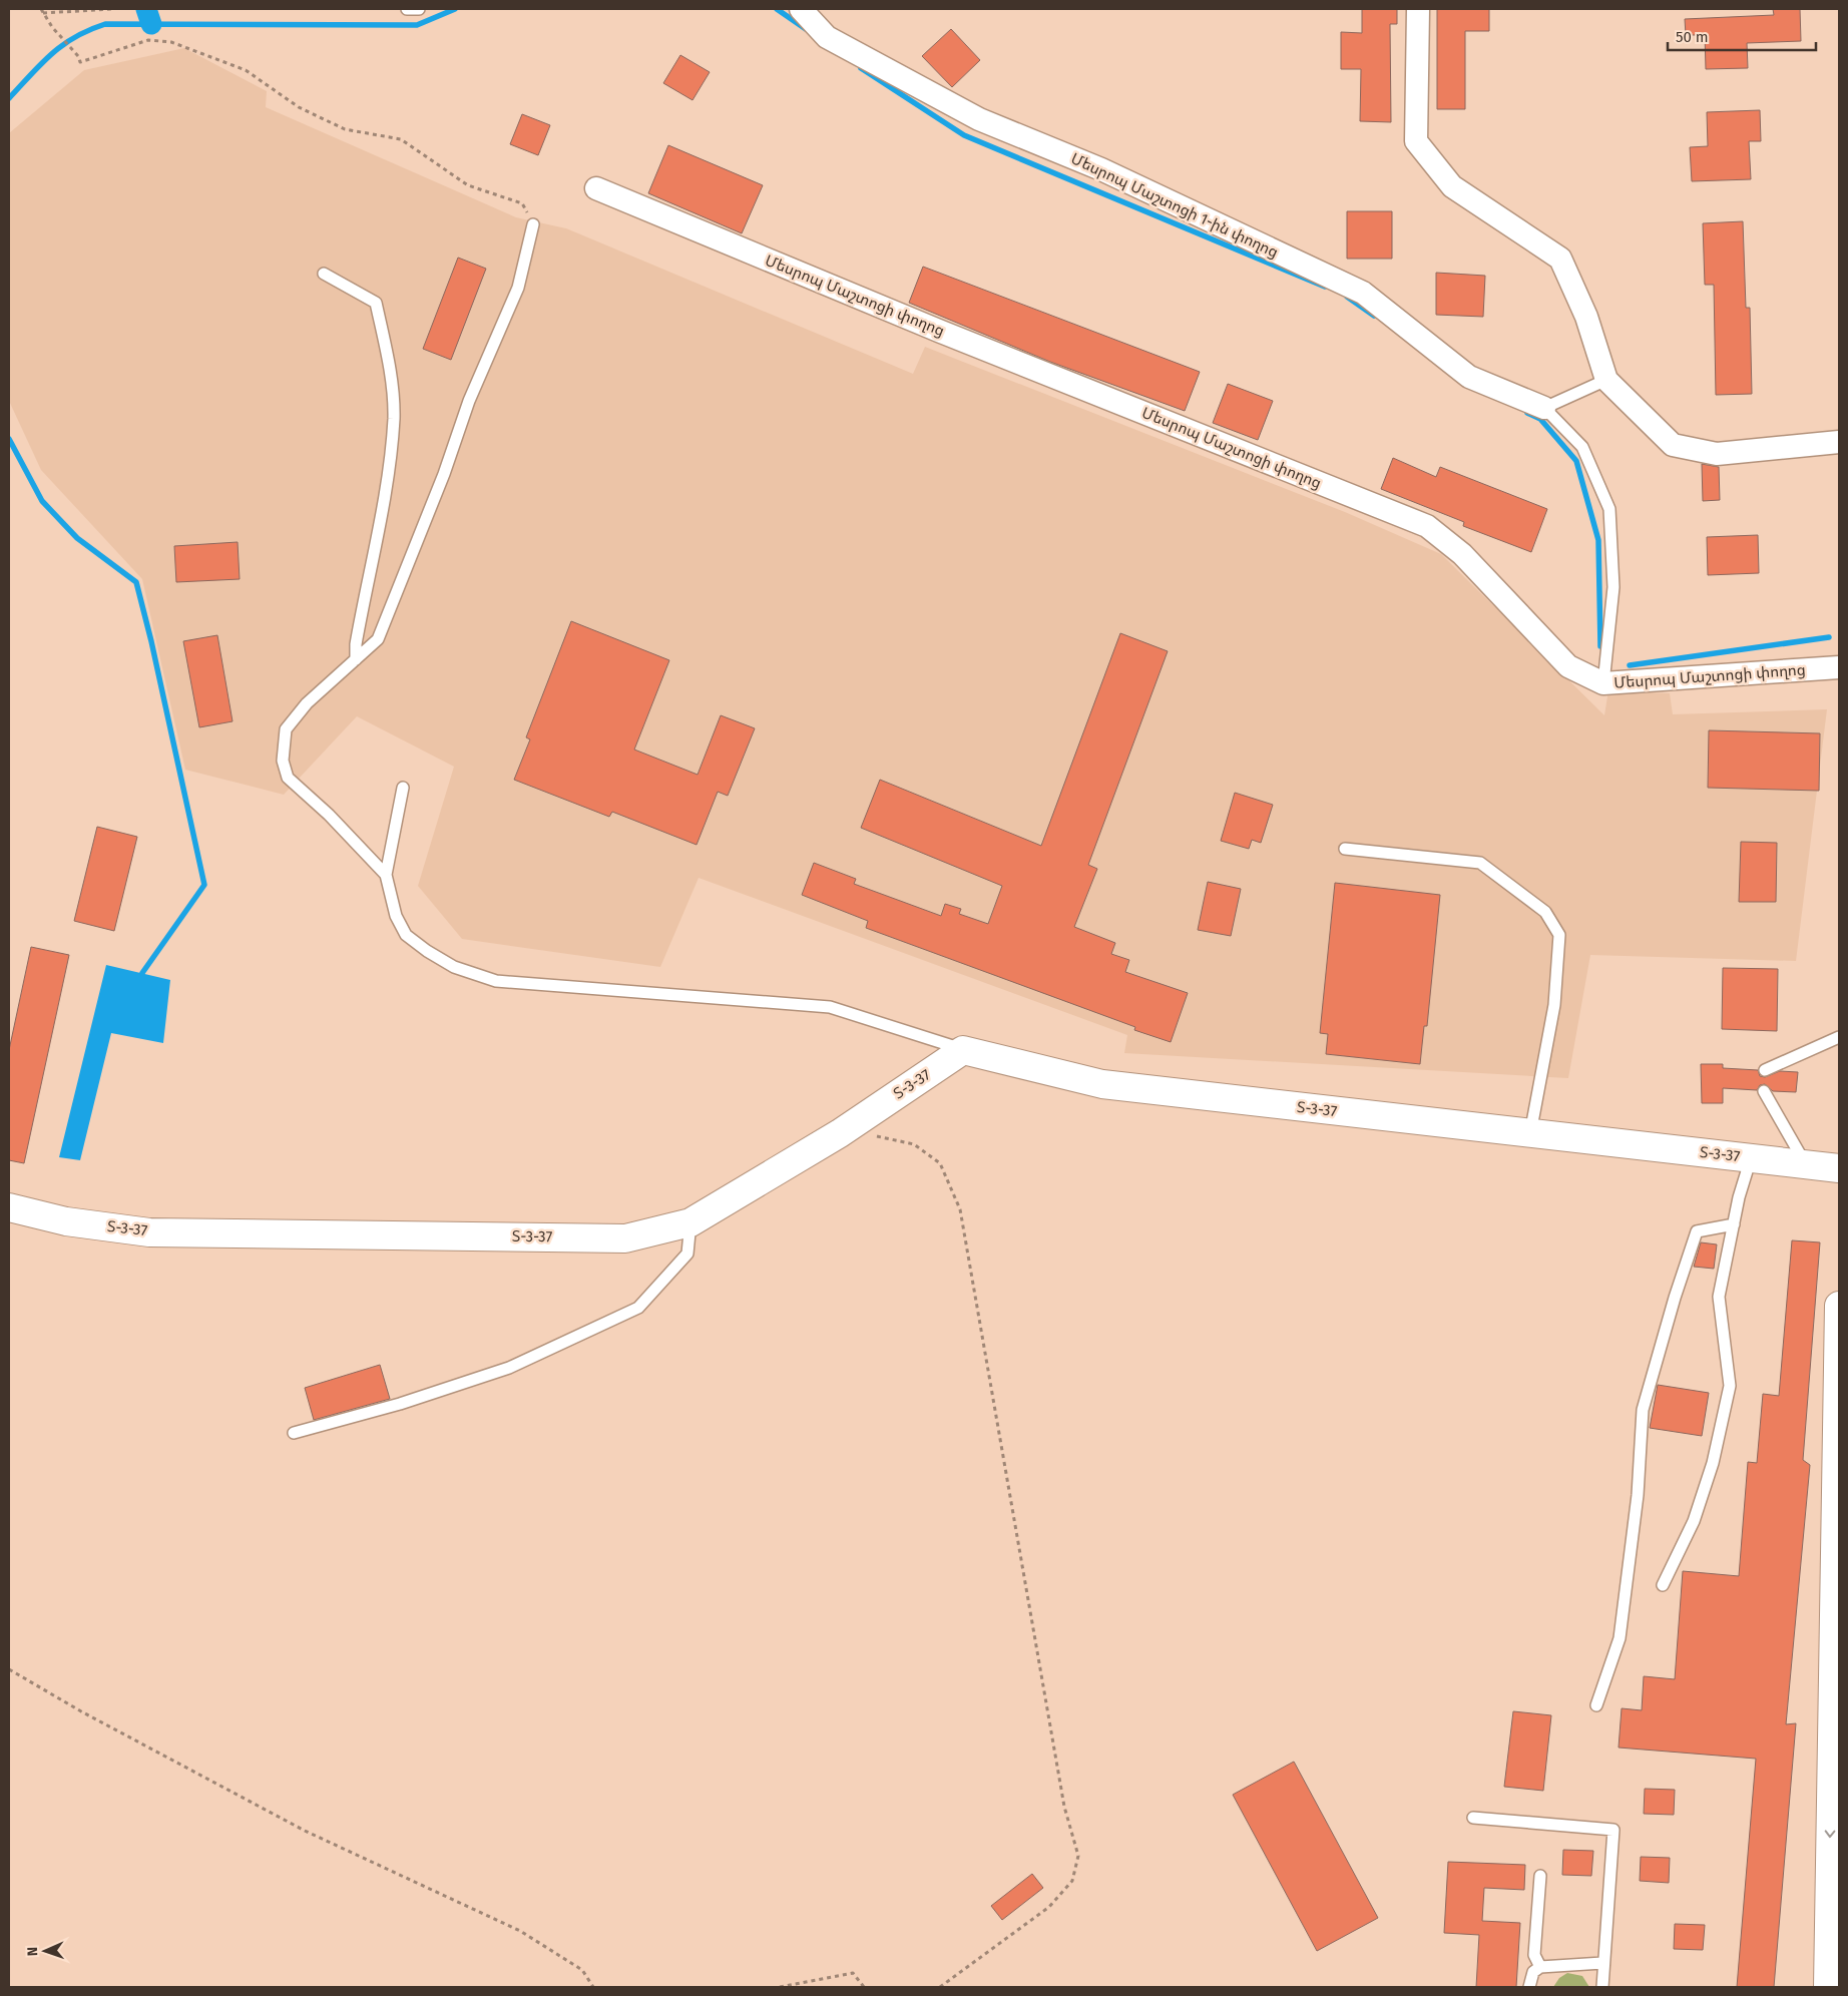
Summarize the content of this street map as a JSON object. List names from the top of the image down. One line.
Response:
{"streets":{"main road":["Տ-3-37"],"street":["Մեսրոպ Մաշտոցի 1-ին փողոց","Մեսրոպ Մաշտոցի փողոց"]},"scale_bar":"50 m","north":"left"}
